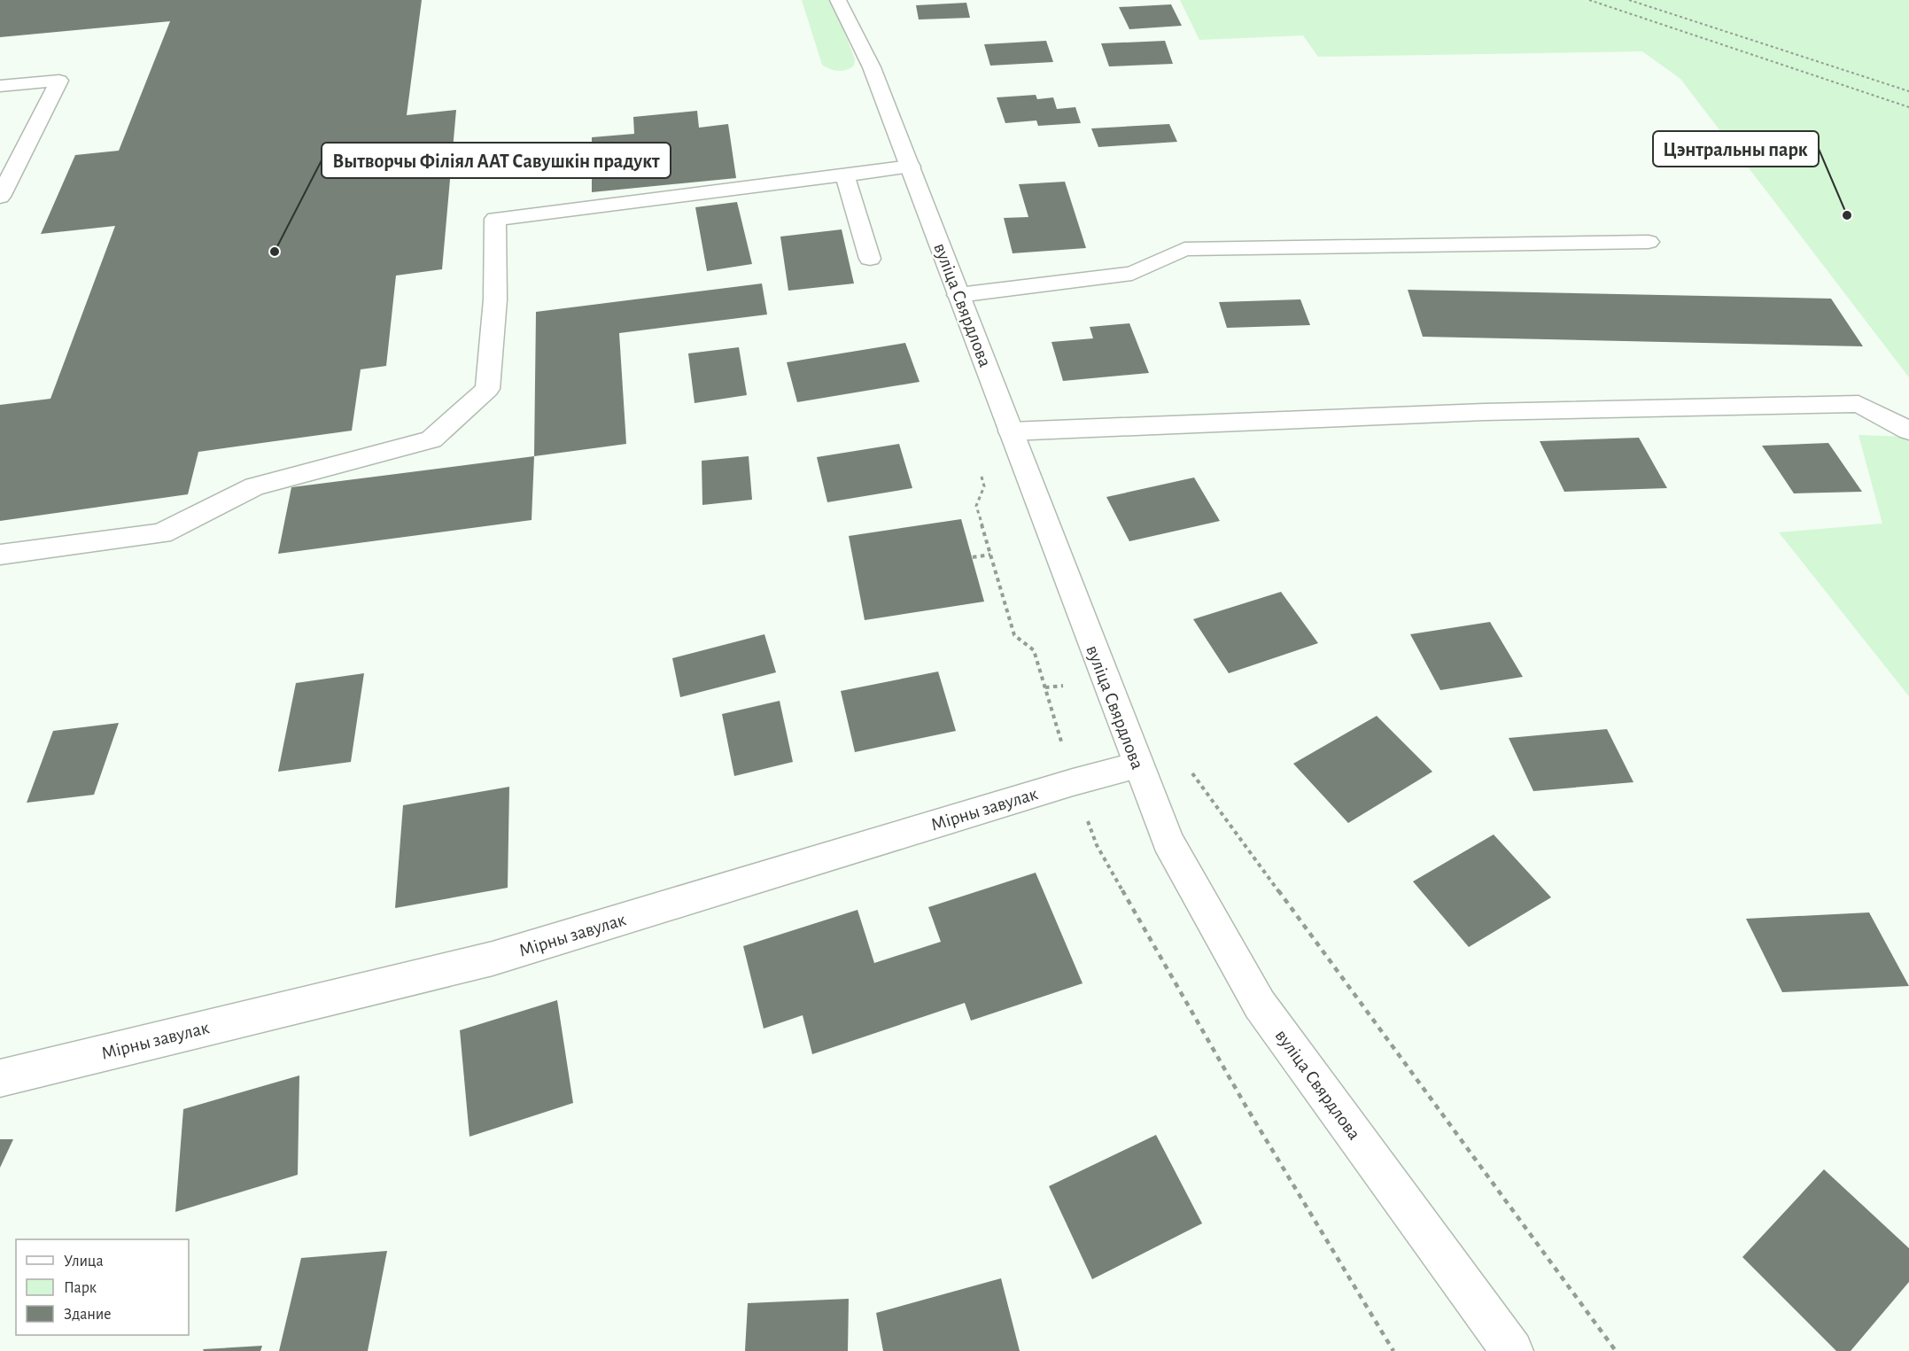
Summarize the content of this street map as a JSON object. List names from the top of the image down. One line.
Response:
{"streets":{"main road":["вуліца Свярдлова","Мірны завулак"]},"crossings":[["вуліца Свярдлова","Мірны завулак"]],"places":["Цэнтральны парк","Вытворчы Філіял ААТ Савушкін прадукт"],"legend":["Улица","Парк","Здание"]}
